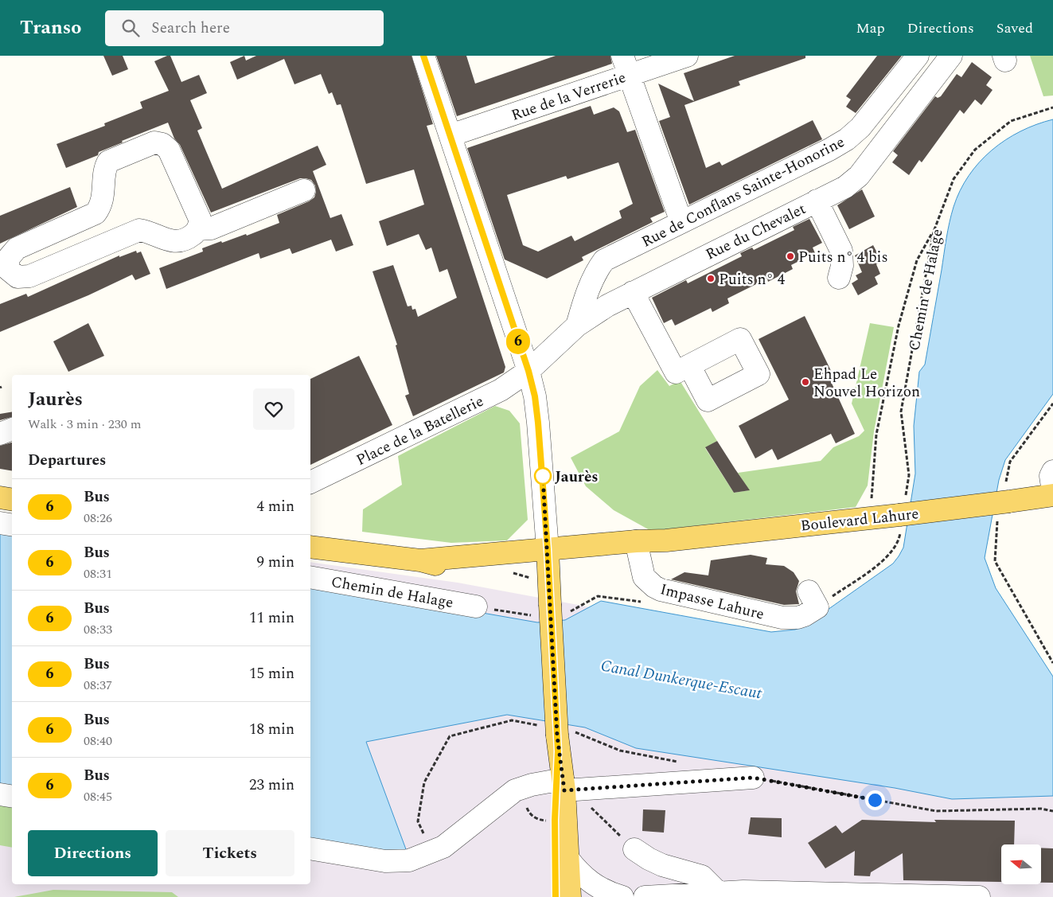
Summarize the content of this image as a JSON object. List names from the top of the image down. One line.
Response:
{"streets":{"main road":["Boulevard Lahure"],"street":["Rue de la Verrerie","Rue de Conflans Sainte-Honorine","Rue du Chevalet","Chemin de Halage","Place de la Batellerie","Impasse Lahure"]},"crossings":[["Rue de Conflans Sainte-Honorine","Rue du Chevalet"],["Rue du Chevalet","Place de la Batellerie"],["Chemin de Halage","Boulevard Lahure"],["Chemin de Halage","Impasse Lahure"],["Boulevard Lahure","Impasse Lahure"]],"water":["Canal Dunkerque-Escaut"],"places":["Puits n° 4 bis","Puits n° 4","Ehpad Le Nouvel Horizon","Jaurès"],"lines":["bus line 6"],"north":"left","page":{"header":"Transo","search":"Search here","nav":["Map","Directions","Saved"],"on_map":"6","heading":[["Jaurès","Walk · 3 min · 230 m"],"Departures"],"list":[{"mark":"6","name":"Bus","note":"08:26","value":"4 min"},{"mark":"6","name":"Bus","note":"08:31","value":"9 min"},{"mark":"6","name":"Bus","note":"08:33","value":"11 min"},{"mark":"6","name":"Bus","note":"08:37","value":"15 min"},{"mark":"6","name":"Bus","note":"08:40","value":"18 min"},{"mark":"6","name":"Bus","note":"08:45","value":"23 min"}],"buttons":["Directions","Tickets"]}}
